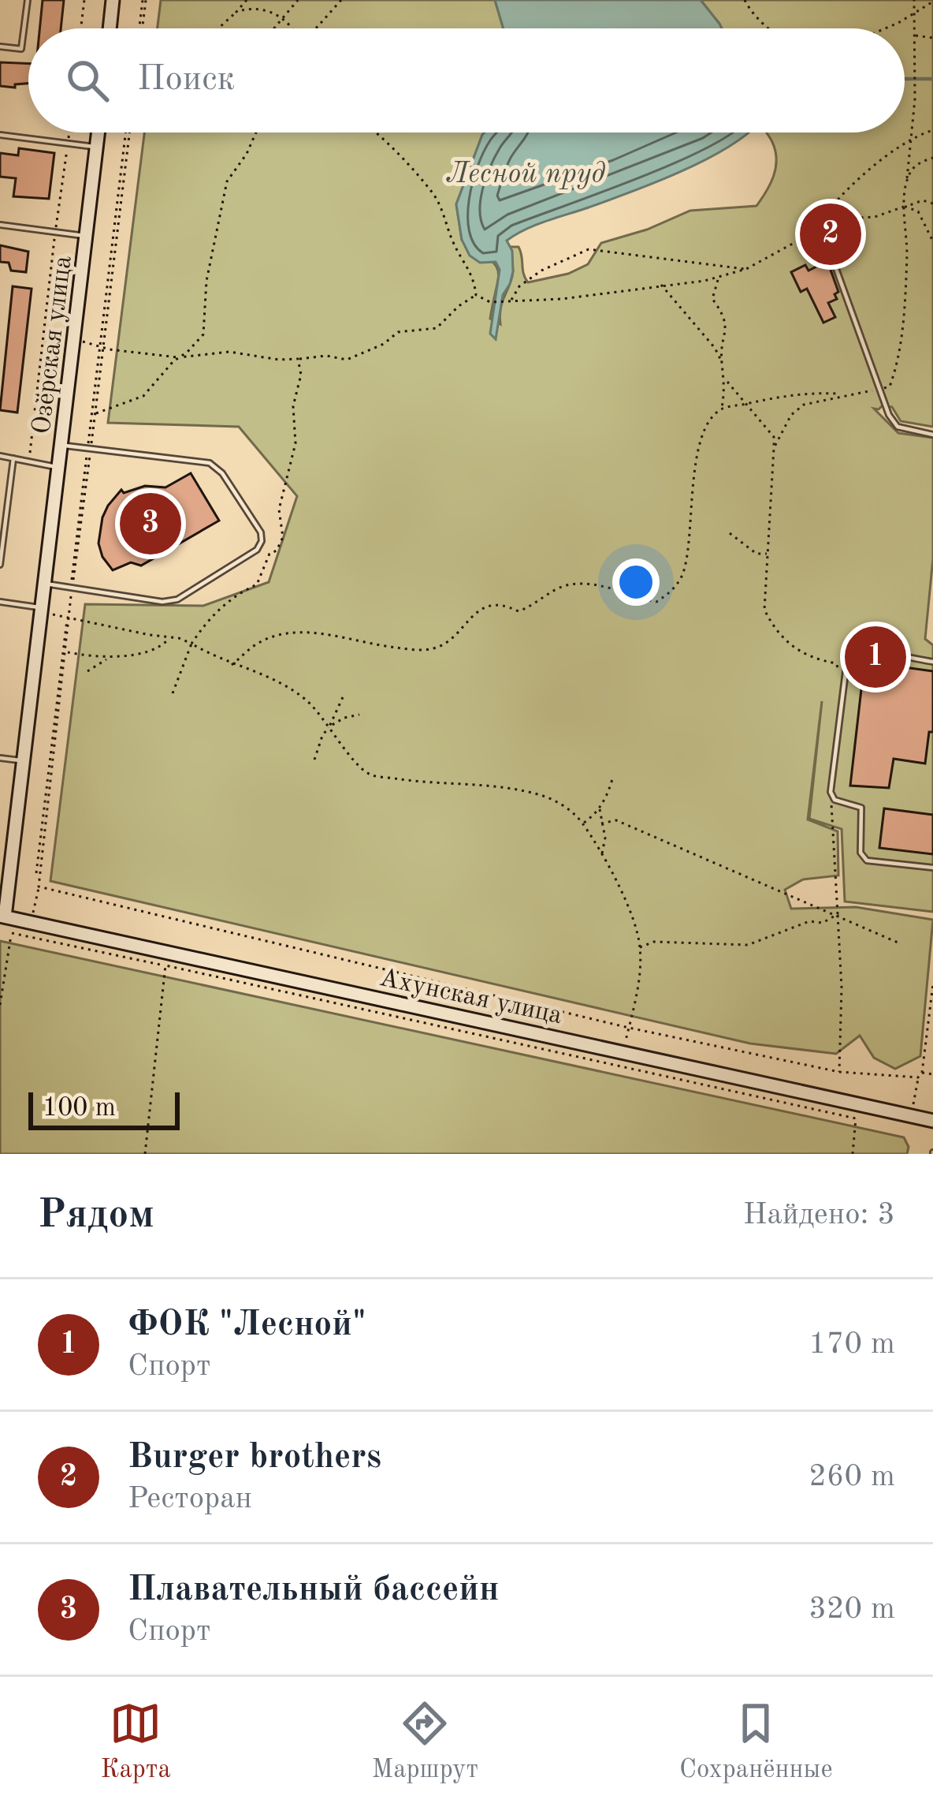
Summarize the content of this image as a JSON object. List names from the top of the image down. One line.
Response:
{"streets":{"main road":["Озёрская улица","Ахунская улица"]},"crossings":[["Озёрская улица","Ахунская улица"]],"water":["Лесной пруд"],"scale_bar":"100 m","page":{"search":"Поиск","pins":["2","3","1"],"scale":"100 m","heading":["Рядом","Найдено: 3"],"list":[{"mark":"1","name":"ФОК \"Лесной\"","note":"Спорт","value":"170 m"},{"mark":"2","name":"Burger brothers","note":"Ресторан","value":"260 m"},{"mark":"3","name":"Плавательный бассейн","note":"Спорт","value":"320 m"}],"nav":["Карта","Маршрут","Сохранённые"]}}
